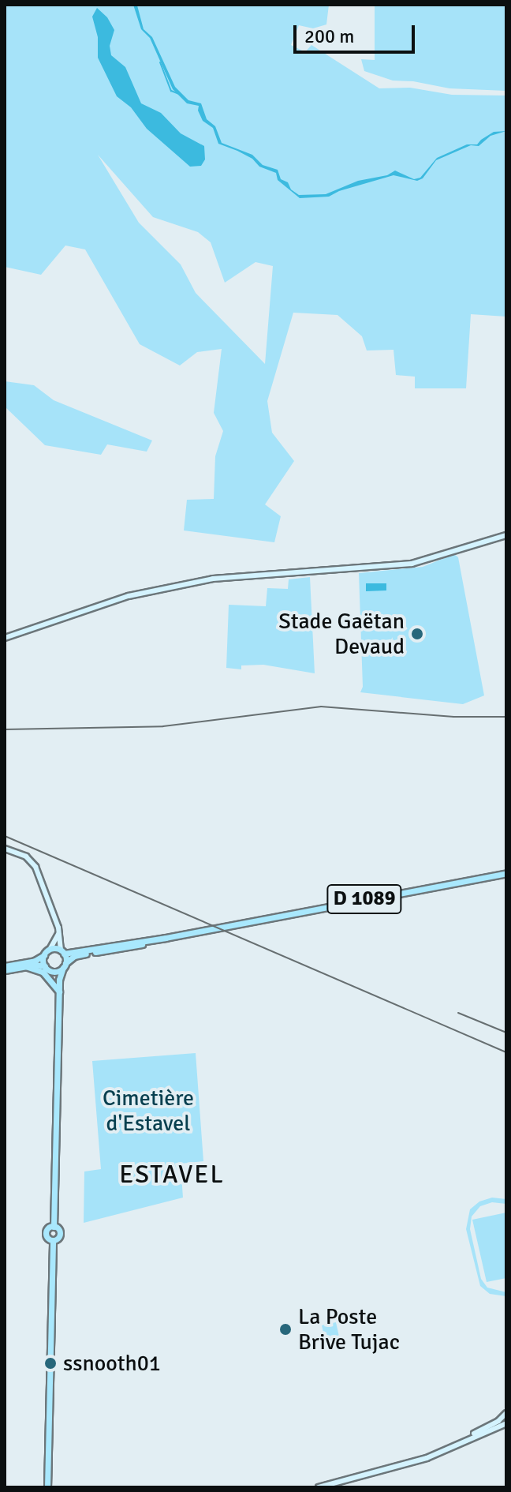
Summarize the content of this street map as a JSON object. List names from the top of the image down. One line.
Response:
{"streets":{"main road":["D 1089"]},"districts":["ESTAVEL"],"parks":["Cimetière d'Estavel"],"places":["Stade Gaëtan Devaud","La Poste Brive Tujac","ssnooth01"],"scale_bar":"200 m"}
